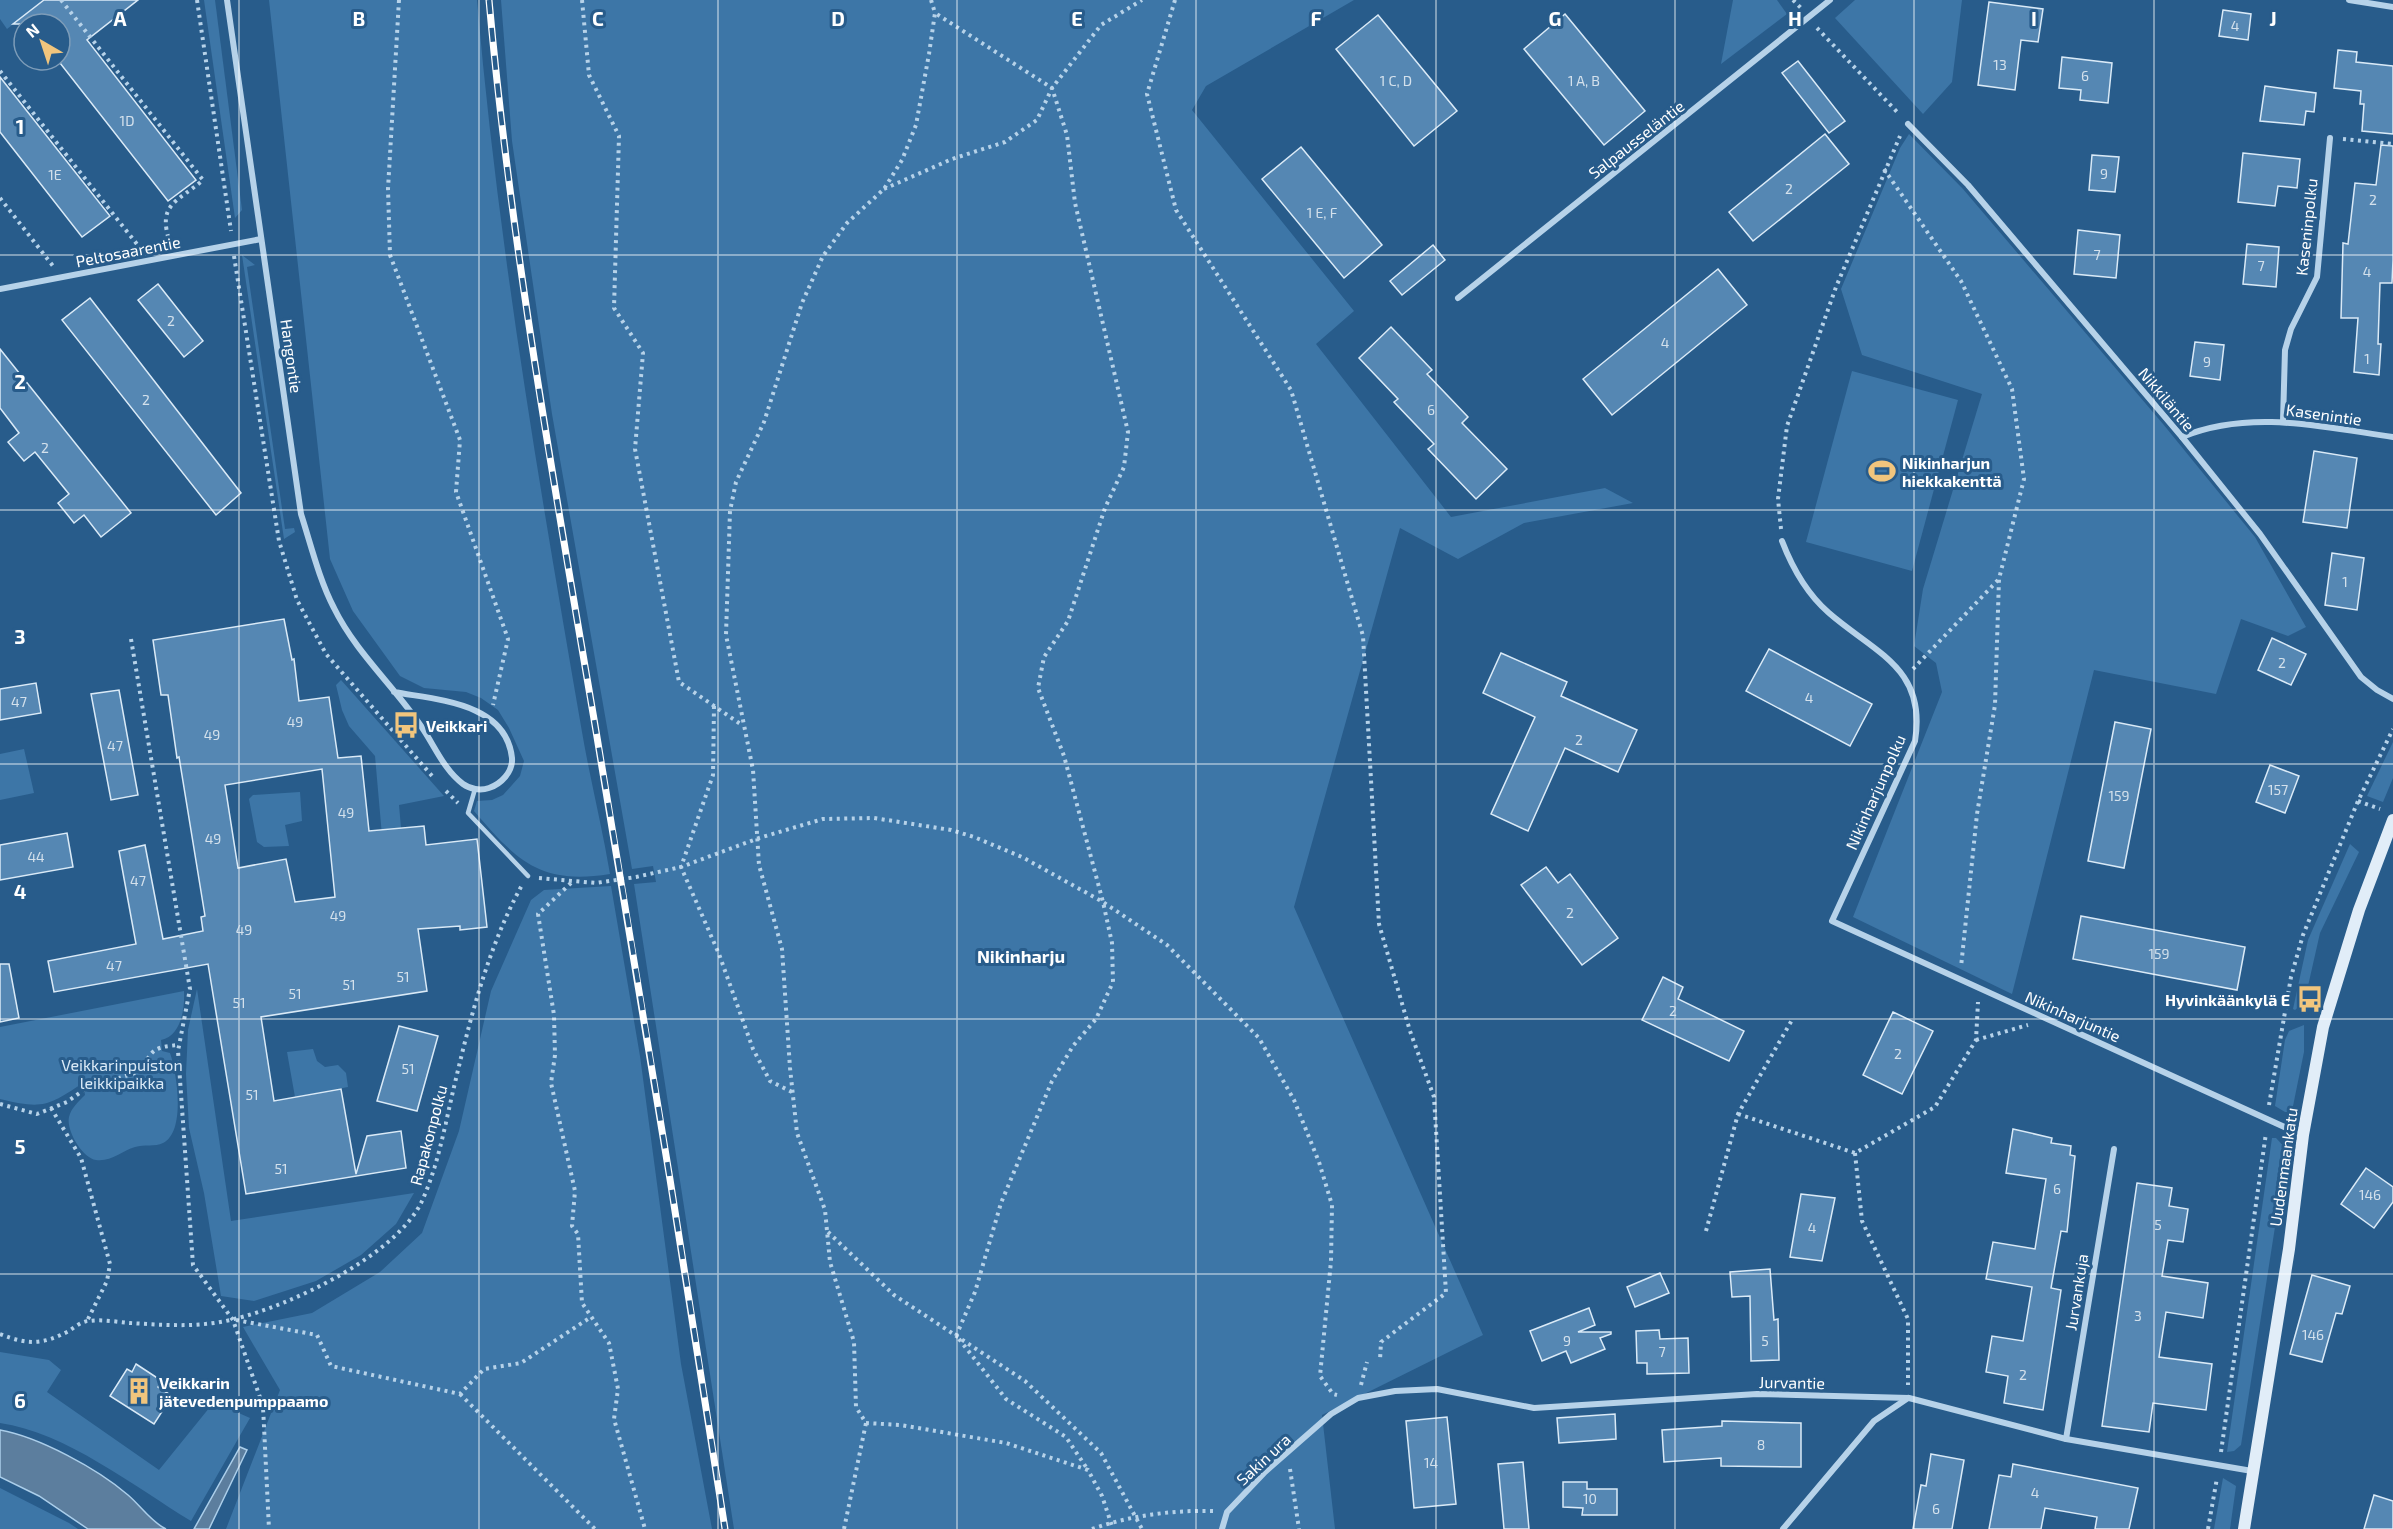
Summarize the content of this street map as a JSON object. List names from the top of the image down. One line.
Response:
{"streets":{"main road":["Uudenmaankatu"],"street":["Salpausseläntie","Kaseninpolku","Peltosaarentie","Hangontie","Nikkiläntie","Kasenintie","Nikinharjunpolku","Nikinharjuntie","Jurvankuja","Jurvantie","Sakin ura"],"path":["Rapakonpolku"]},"crossings":[["Kaseninpolku","Kasenintie"],["Peltosaarentie","Hangontie"],["Nikkiläntie","Kasenintie"],["Nikinharjunpolku","Nikinharjuntie"],["Nikinharjuntie","Uudenmaankatu"],["Uudenmaankatu","Jurvantie"],["Jurvankuja","Jurvantie"],["Jurvantie","Sakin ura"]],"districts":["Nikinharju"],"parks":["Veikkarinpuiston leikkipaikka"],"places":{"sports":["Nikinharjun hiekkakenttä"],"bus stop":["Veikkari","Hyvinkäänkylä E"],"building":["Veikkarin jätevedenpumppaamo"]},"house_numbers":["4","13","6","1 C, D","1 A, B","1D","9","1E","2","2","1 E, F","7","7","4","2","4","1","9","2","6","2","1","2","4","47","49","49","2","47","157","159","49","49","44","47","2","49","49","159","47","51","51","51","51","2","2","51","51","51","6","146","5","4","3","146","9","5","7","2","8","14","4","10","6"],"north":"top left","grid":{"columns":["A","B","C","D","E","F","G","H","I","J"],"rows":["1","2","3","4","5","6"]}}
